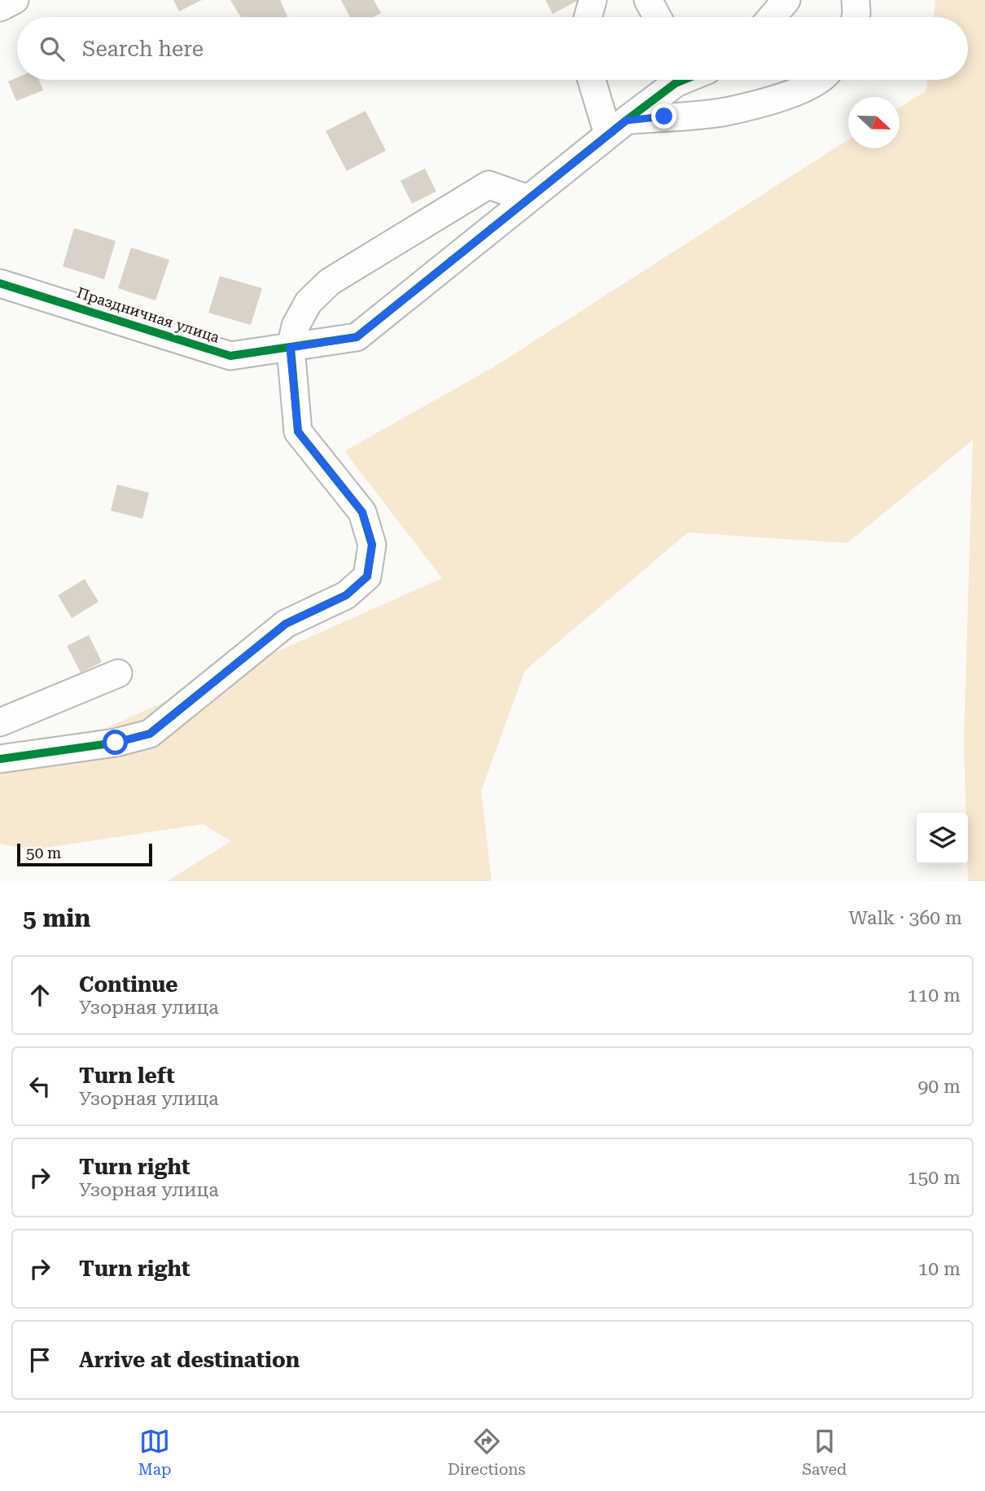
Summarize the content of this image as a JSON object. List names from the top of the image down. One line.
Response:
{"streets":{"street":["Праздничная улица"]},"scale_bar":"50 m","north":"right","page":{"search":"Search here","scale":"50 m","heading":["5 min","Walk · 360 m"],"list":[["Continue","Узорная улица","110 m"],["Turn left","Узорная улица","90 m"],["Turn right","Узорная улица","150 m"],["Turn right","10 m"],"Arrive at destination"],"nav":["Map","Directions","Saved"]}}
